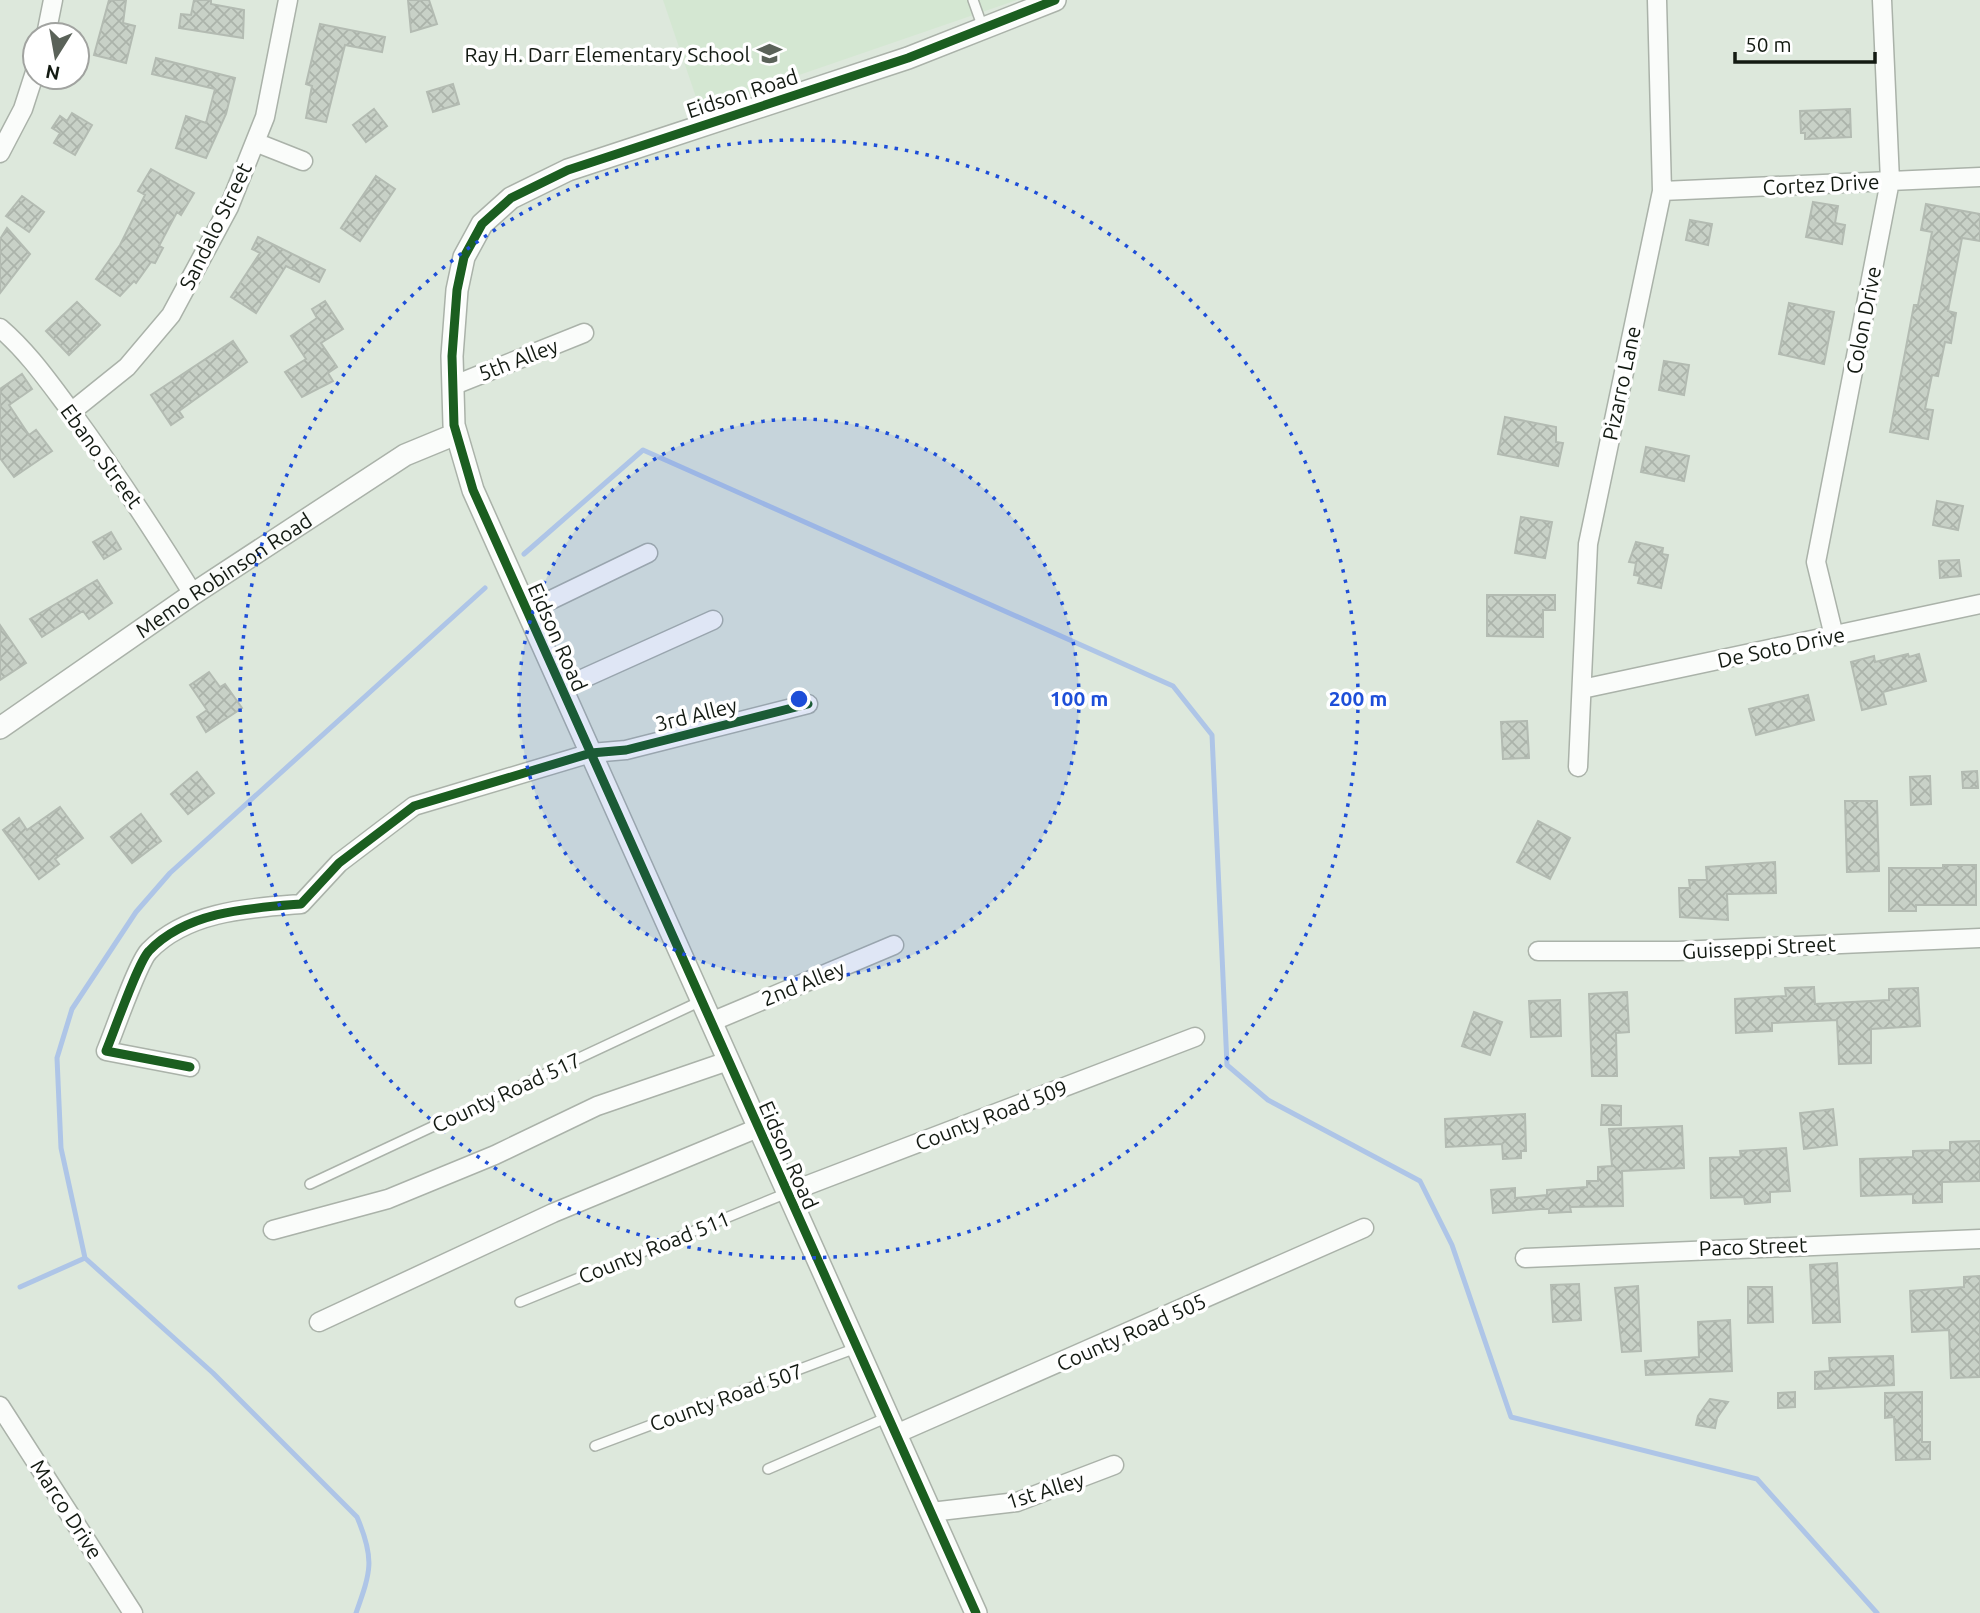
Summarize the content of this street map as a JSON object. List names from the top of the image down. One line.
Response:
{"streets":{"street":["Eidson Road","Cortez Drive","Sandalo Street","Colon Drive","5th Alley","Pizarro Lane","Ebano Street","Memo Robinson Road","De Soto Drive","3rd Alley","Guisseppi Street","2nd Alley","County Road 509","Paco Street","County Road 505","1st Alley","Marco Drive"],"lane":["County Road 517","County Road 511","County Road 507"]},"crossings":[["Eidson Road","5th Alley"],["Eidson Road","Memo Robinson Road"],["Eidson Road","3rd Alley"],["Eidson Road","2nd Alley"],["Eidson Road","County Road 517"],["Eidson Road","County Road 509"],["Eidson Road","County Road 511"],["Eidson Road","County Road 505"],["Eidson Road","County Road 507"],["Eidson Road","1st Alley"],["Cortez Drive","Colon Drive"],["Cortez Drive","Pizarro Lane"],["Sandalo Street","Ebano Street"],["Colon Drive","De Soto Drive"],["Pizarro Lane","De Soto Drive"],["Ebano Street","Memo Robinson Road"],["County Road 509","County Road 511"]],"places":{"school or university":["Ray H. Darr Elementary School"]},"scale_bar":"50 m","north":"bottom","rings":["100 m","200 m"]}
